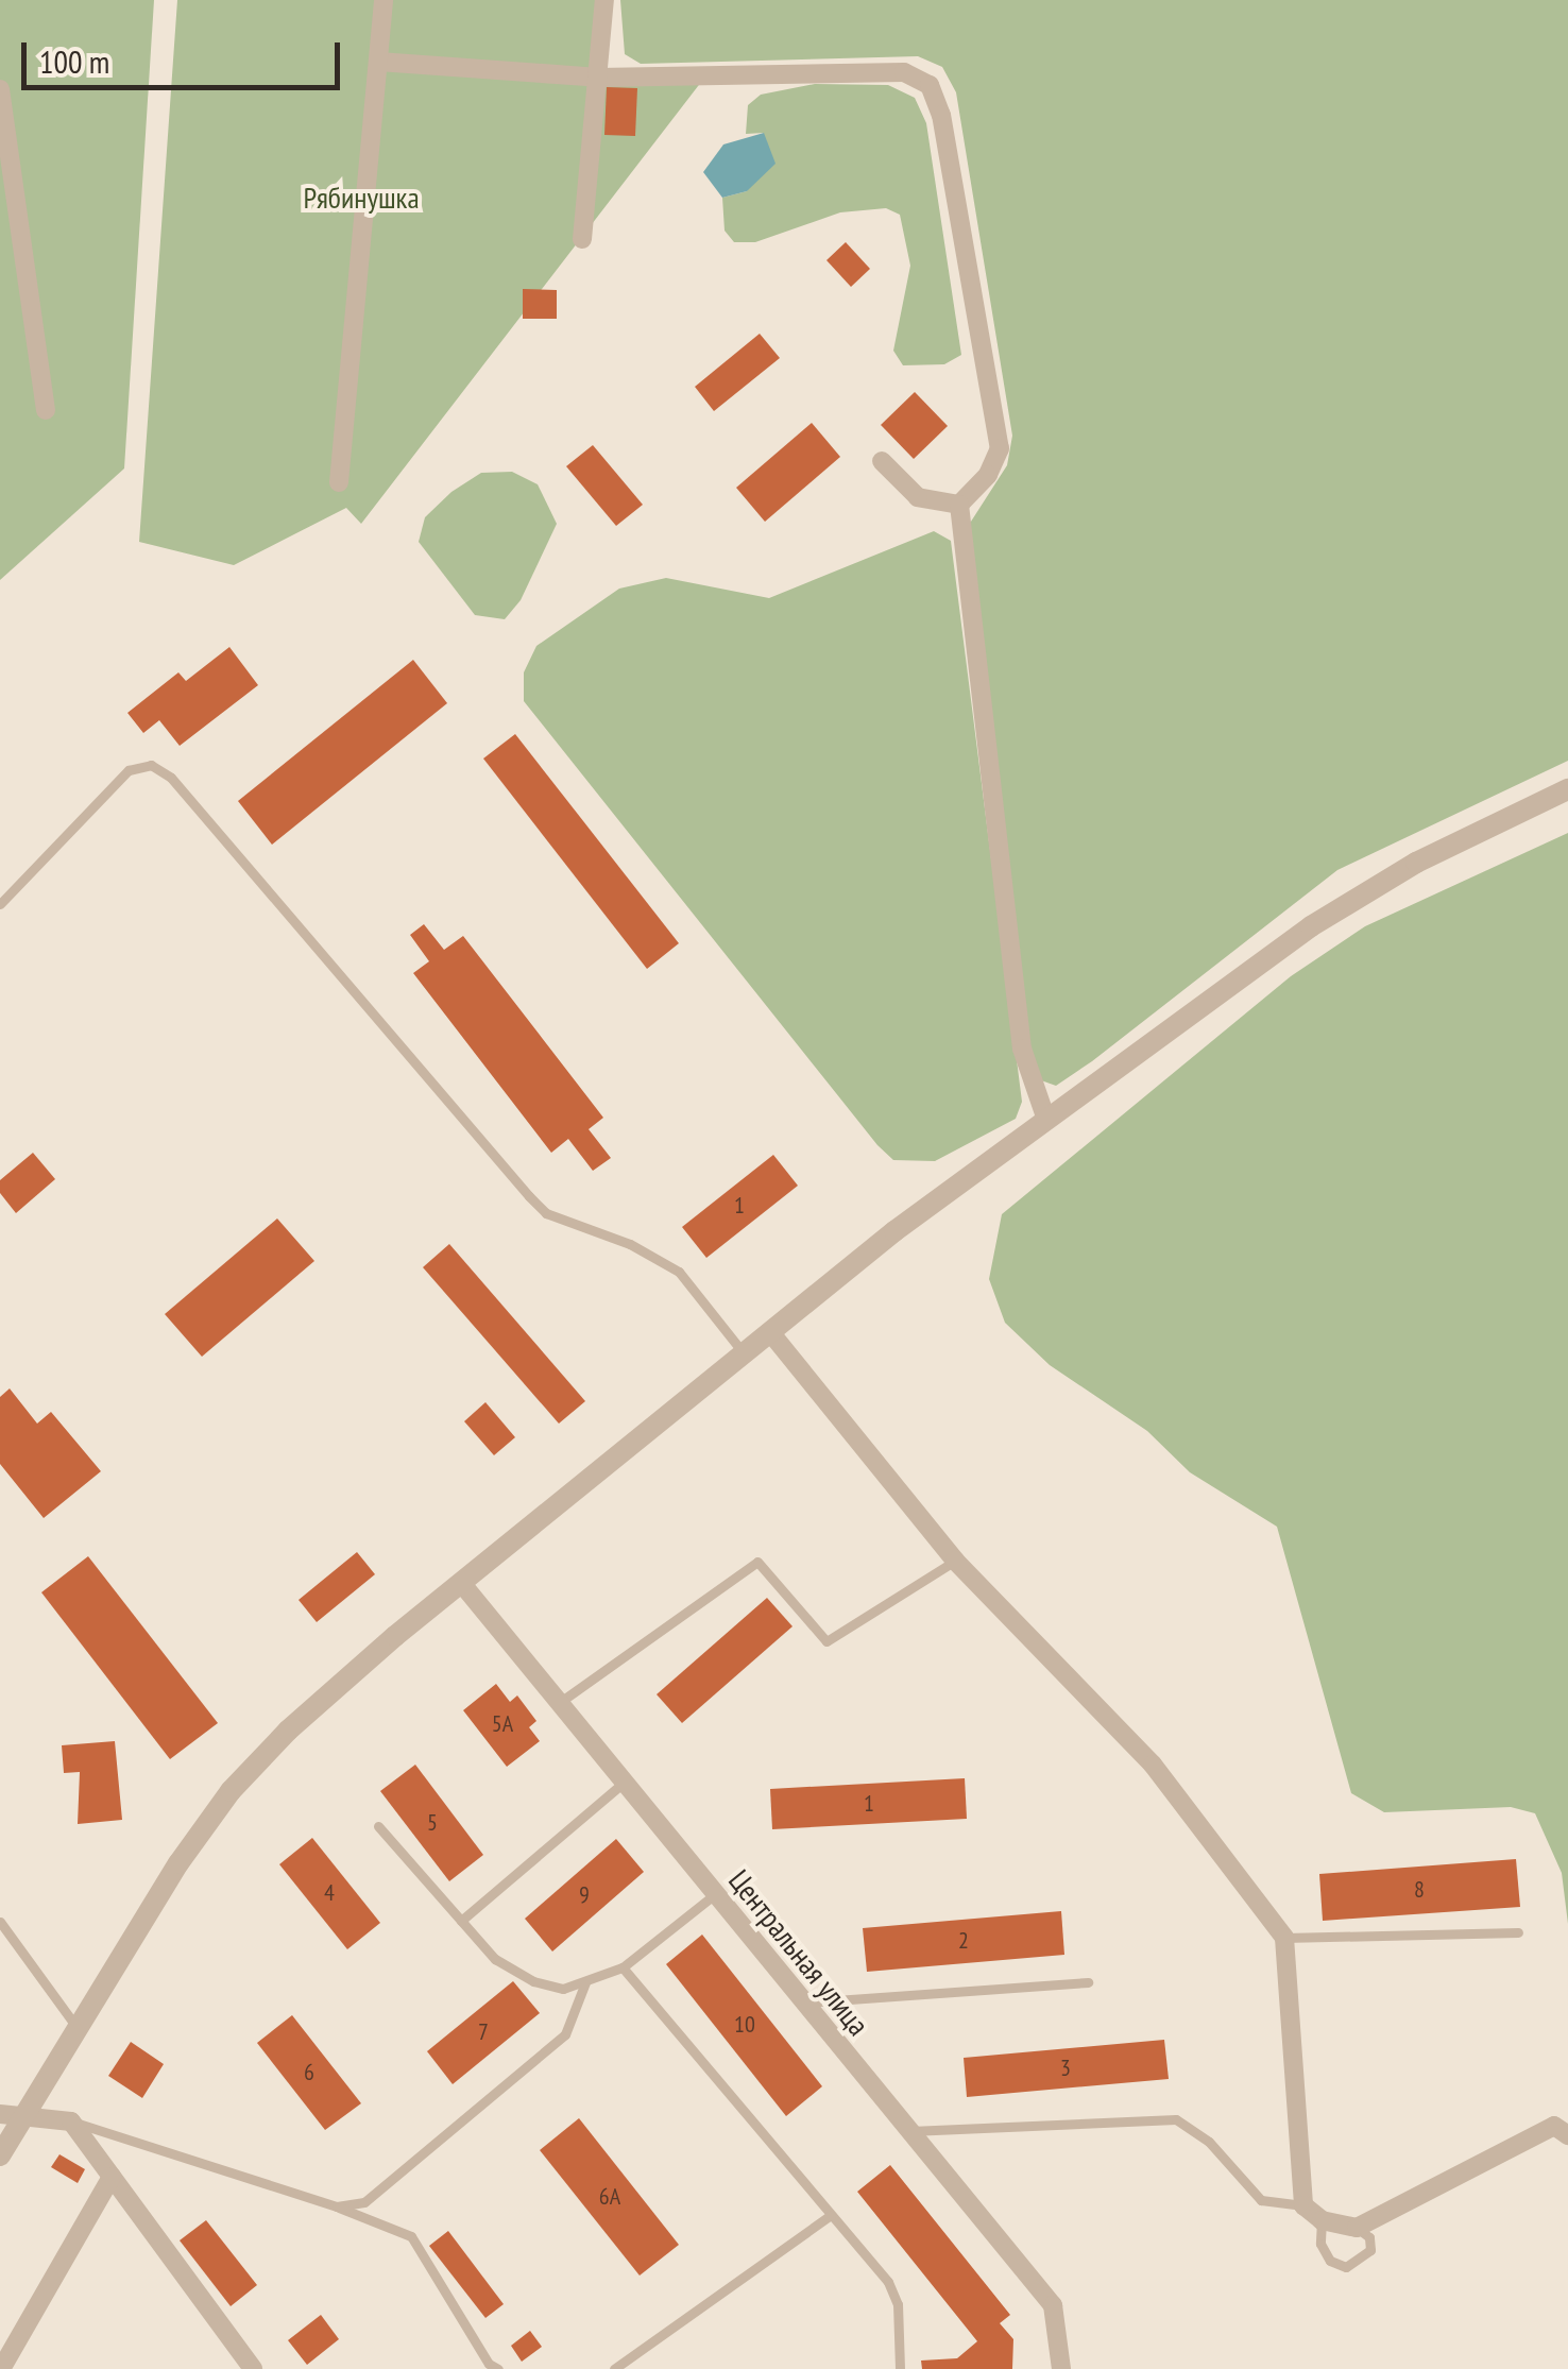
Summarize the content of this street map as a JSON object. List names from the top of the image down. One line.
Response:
{"streets":{"street":["Центральная улица"]},"parks":["Рябинушка"],"house_numbers":["1","5А","1","5","8","4","9","2","10","7","3","6","6А"],"scale_bar":"100 m"}
